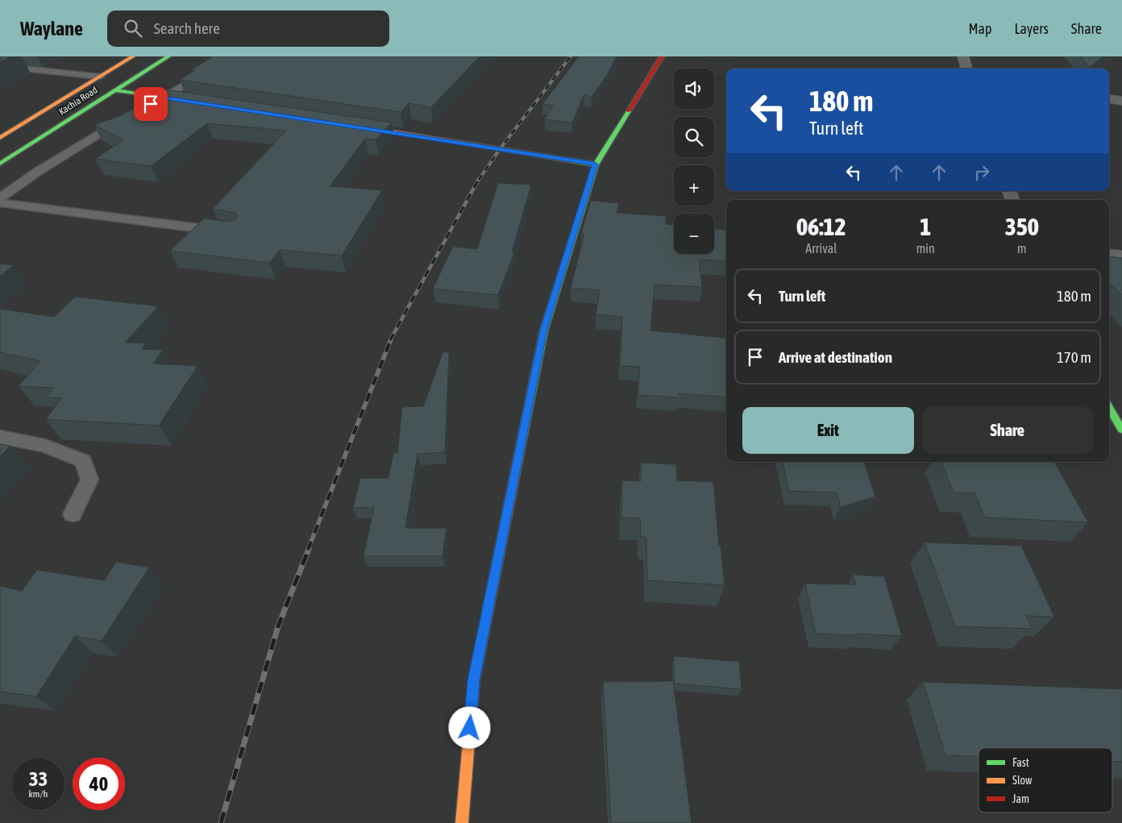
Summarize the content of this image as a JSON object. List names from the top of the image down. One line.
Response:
{"streets":{"street":["Kachia Road"]},"legend":["Fast","Slow","Jam"],"page":{"header":"Waylane","search":"Search here","nav":["Map","Layers","Share"],"map_buttons":["+","−"],"turn":["180 m","Turn left"],"eta":["06:12","Arrival","1","min","350","m"],"list":[{"name":"Turn left","value":"180 m"},{"name":"Arrive at destination","value":"170 m"}],"buttons":["Exit","Share"],"speed":"33 km/h","limit":"40"}}
